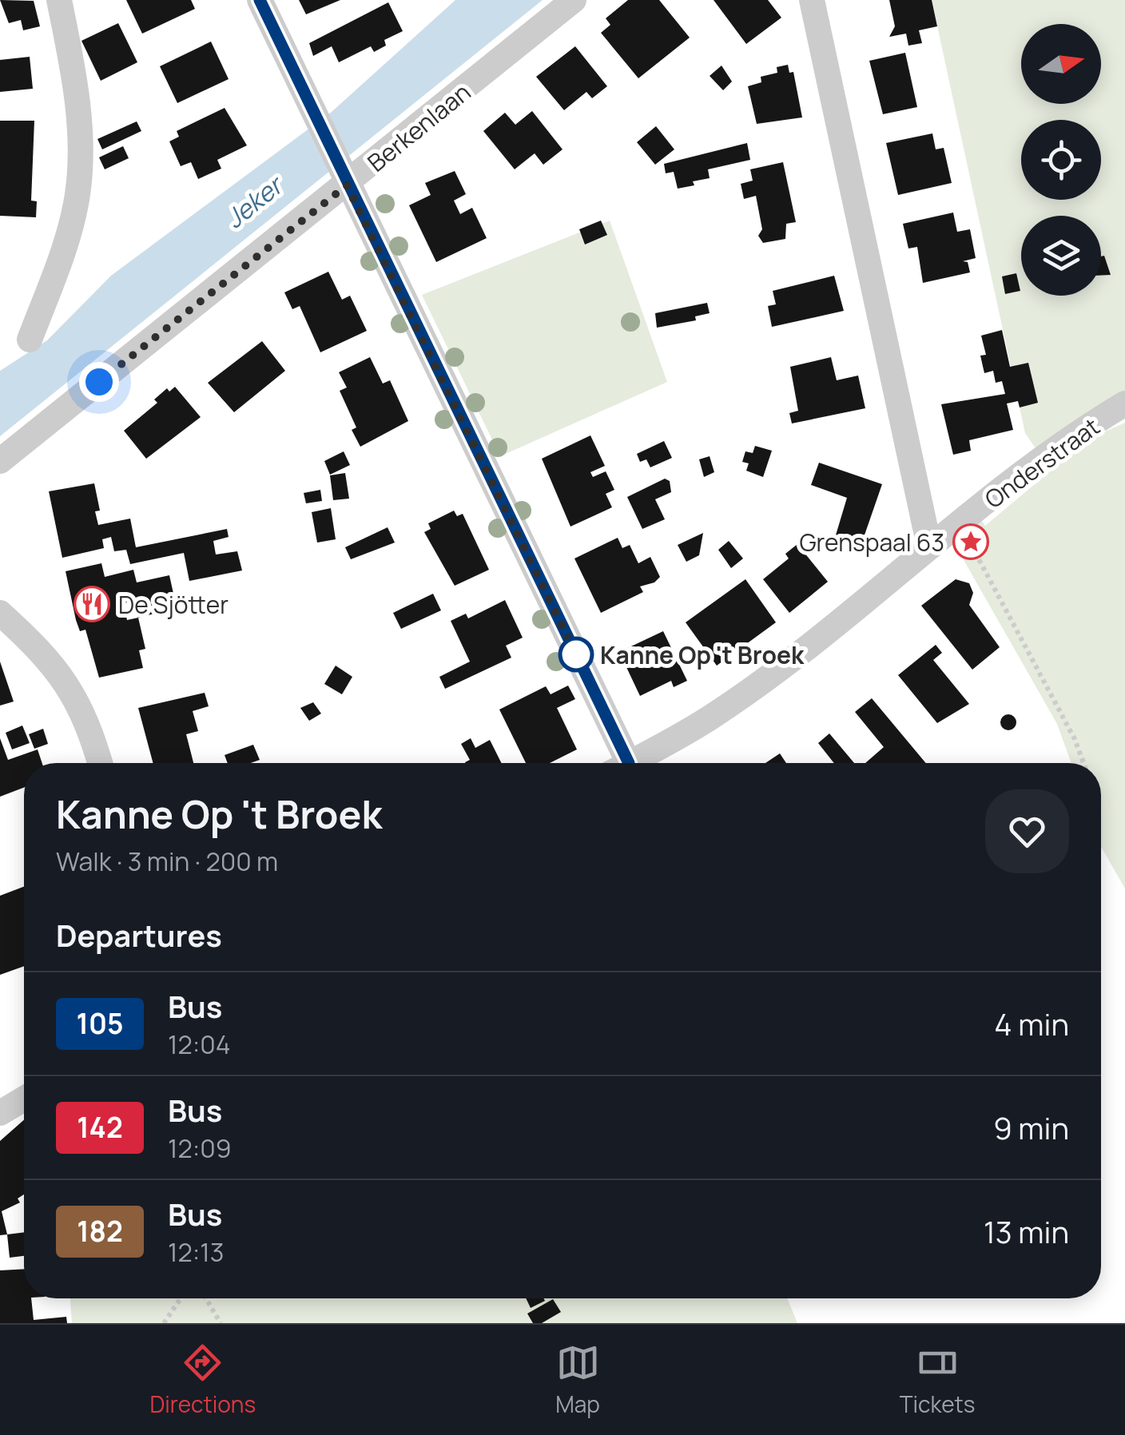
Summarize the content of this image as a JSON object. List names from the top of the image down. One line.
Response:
{"streets":{"street":["Berkenlaan","Onderstraat"]},"water":["Jeker"],"places":{"place":["Grenspaal 63"],"restaurant":["De Sjötter"],"other":["Kanne Op 't Broek"]},"lines":["bus line 105"],"north":"right","page":{"heading":[["Kanne Op 't Broek","Walk · 3 min · 200 m"],"Departures"],"list":[{"mark":"105","name":"Bus","note":"12:04","value":"4 min"},{"mark":"142","name":"Bus","note":"12:09","value":"9 min"},{"mark":"182","name":"Bus","note":"12:13","value":"13 min"}],"tabs":["Directions","Map","Tickets"]}}
